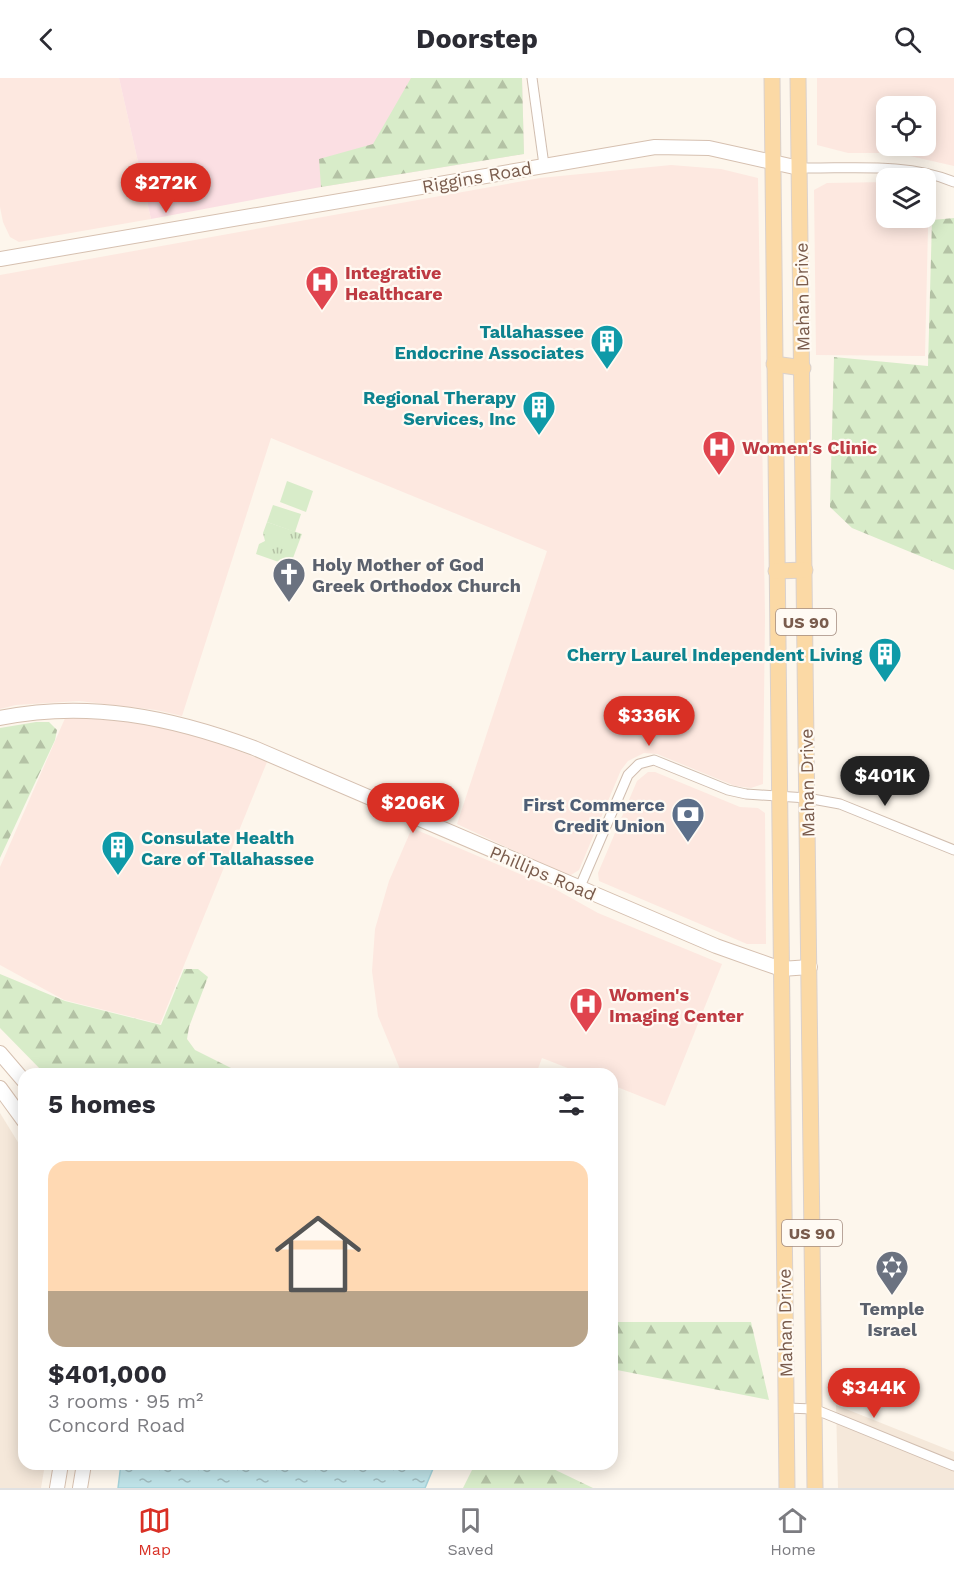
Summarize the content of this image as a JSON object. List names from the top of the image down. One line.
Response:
{"streets":{"main road":["Mahan Drive","US 90"],"street":["Riggins Road","Phillips Road"]},"crossings":[["Riggins Road","Mahan Drive"],["Mahan Drive","Phillips Road"]],"places":{"hospital":["Integrative Healthcare","Women's Clinic","Women's Imaging Center"],"building":["Tallahassee Endocrine Associates","Regional Therapy Services, Inc","Cherry Laurel Independent Living","Consulate Health Care of Tallahassee"],"church":["Holy Mother of God Greek Orthodox Church"],"bank":["First Commerce Credit Union"],"synagogue":["Temple Israel"]},"page":{"header":"Doorstep","price":["$272K","$336K","$401K","$206K","$344K"],"heading":"5 homes","list":[{"name":"$401,000","note":"3 rooms · 95 m² · Concord Road"}],"tabs":["Map","Saved","Home"]}}
